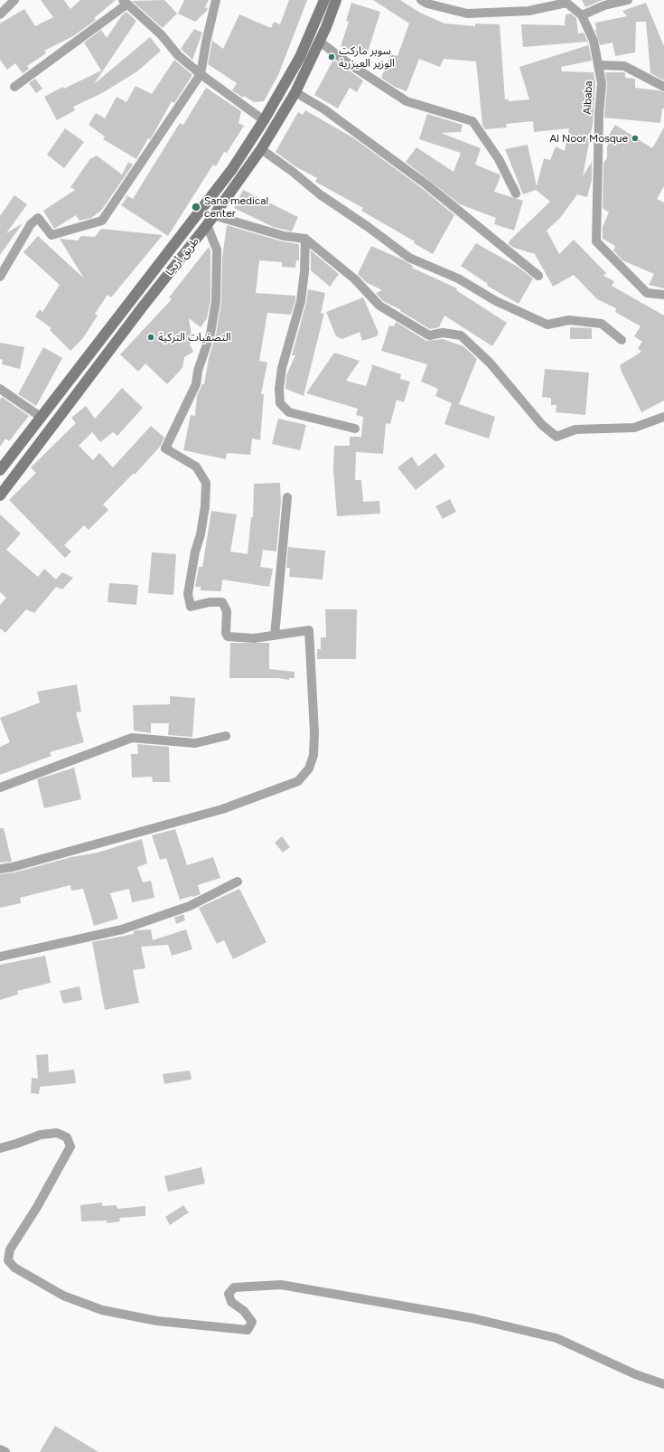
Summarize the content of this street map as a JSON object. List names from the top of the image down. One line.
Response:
{"streets":{"main road":["طريق أريحا"],"street":["Albaba"]},"places":["سوبر ماركت الوزير العيزرية","Al Noor Mosque","Sana medical center","التصفيات التركية"]}
